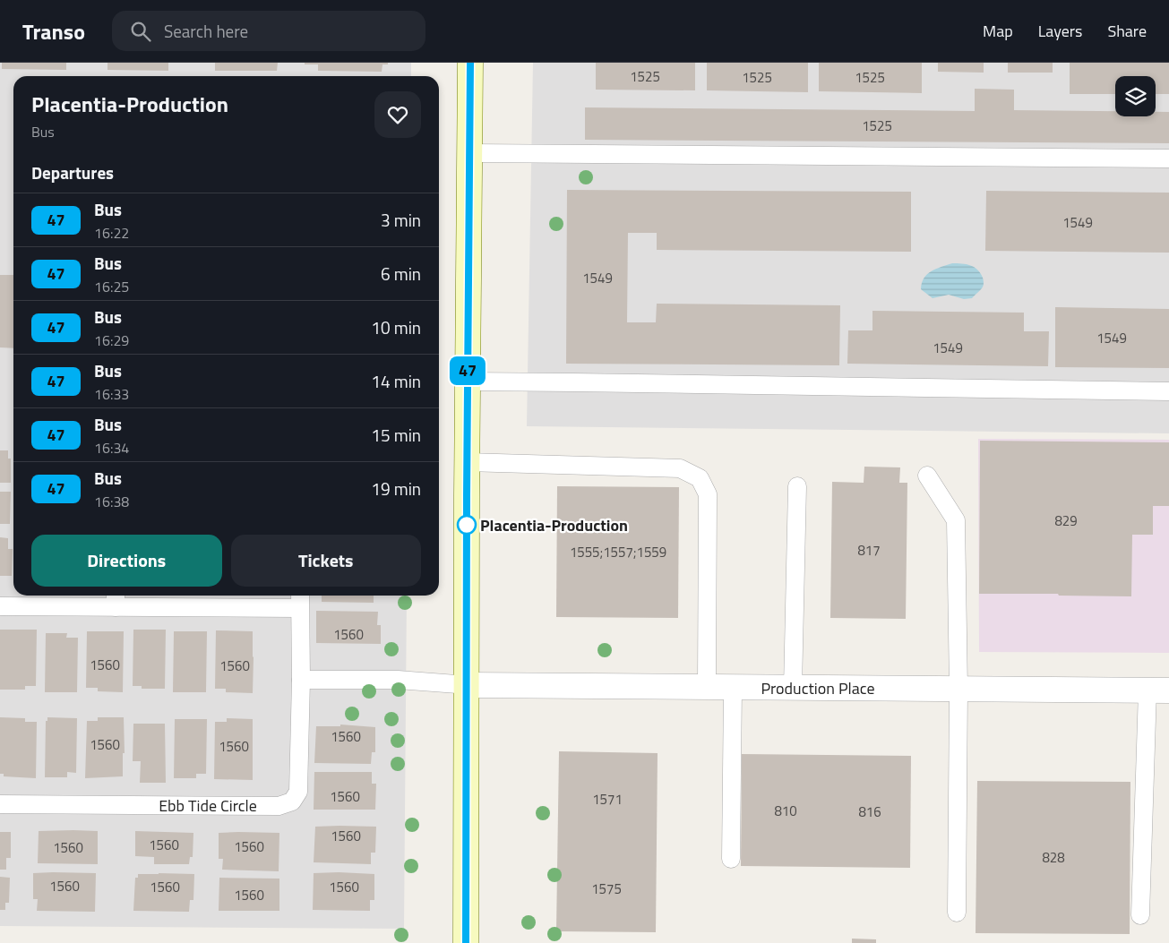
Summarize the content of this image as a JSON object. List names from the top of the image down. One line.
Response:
{"streets":{"street":["Production Place"],"lane":["Ebb Tide Circle"]},"places":["Placentia-Production"],"lines":["bus line 47"],"house_numbers":["1525","1525","1525","1525","1549","1549","1549","1549","829","817","1555;1557;1559","1560","1560","1560","1560","1560","1560","1560","1571","810","816","1560","1560","1560","1560","828","1560","1560","1560","1575","1560"],"page":{"header":"Transo","search":"Search here","nav":["Map","Layers","Share"],"on_map":"47","heading":[["Placentia-Production","Bus"],"Departures"],"list":[{"mark":"47","name":"Bus","note":"16:22","value":"3 min"},{"mark":"47","name":"Bus","note":"16:25","value":"6 min"},{"mark":"47","name":"Bus","note":"16:29","value":"10 min"},{"mark":"47","name":"Bus","note":"16:33","value":"14 min"},{"mark":"47","name":"Bus","note":"16:34","value":"15 min"},{"mark":"47","name":"Bus","note":"16:38","value":"19 min"}],"buttons":["Directions","Tickets"]}}
